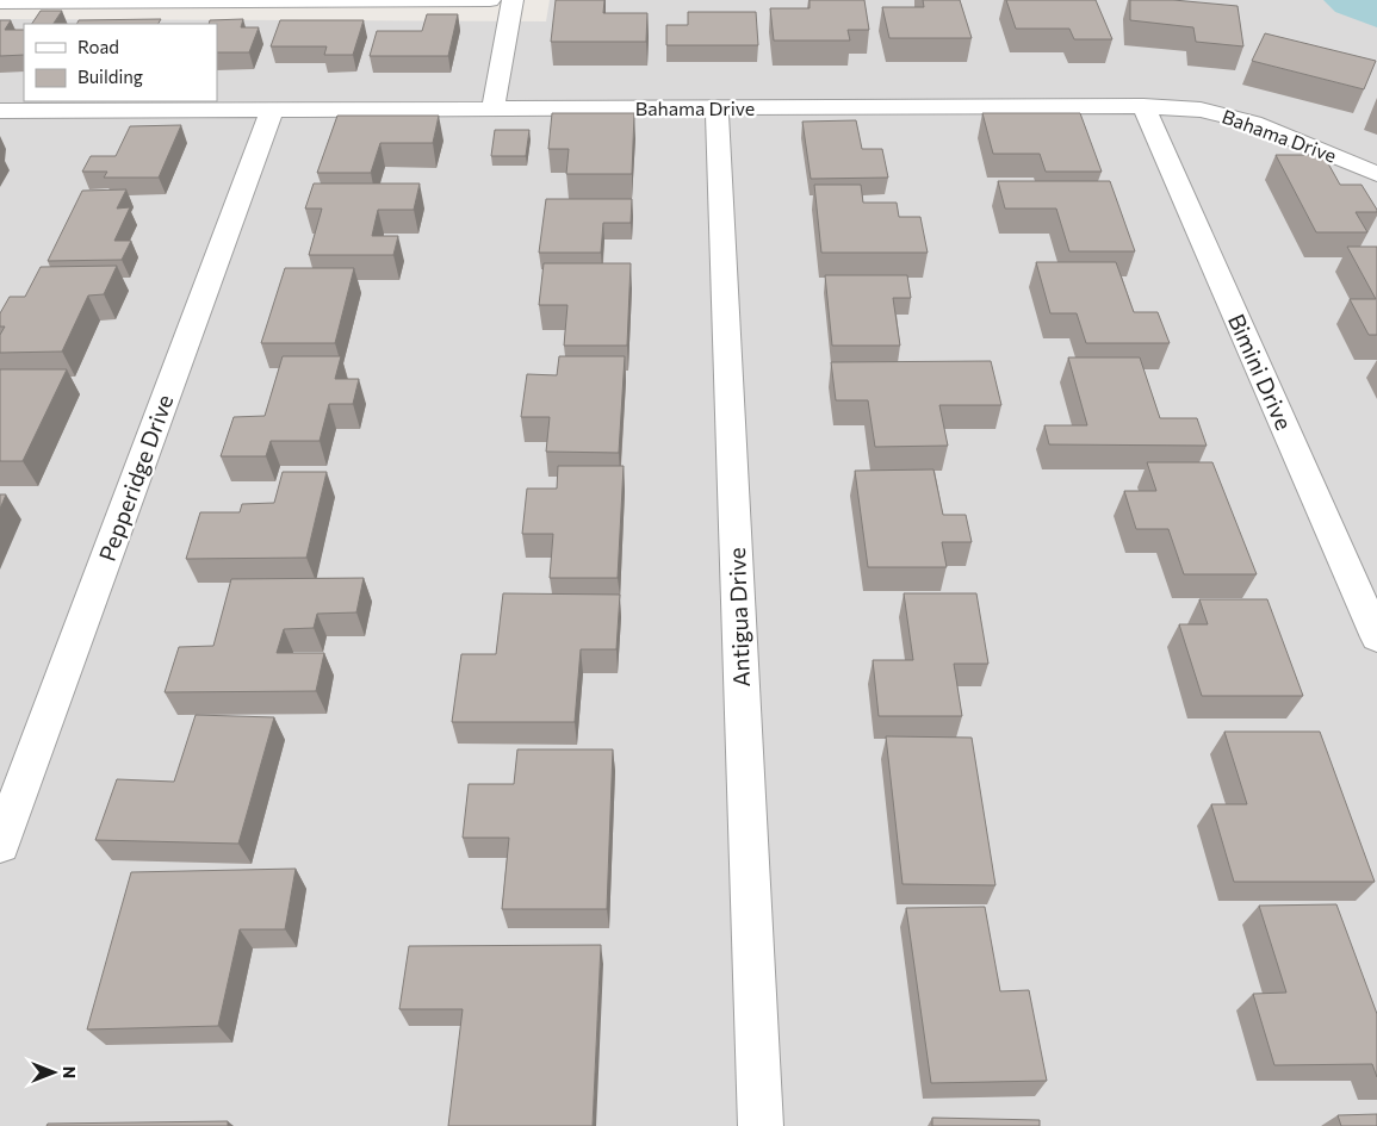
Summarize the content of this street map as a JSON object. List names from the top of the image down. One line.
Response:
{"streets":{"street":["Bahama Drive","Bimini Drive","Pepperidge Drive","Antigua Drive"]},"crossings":[["Bahama Drive","Bimini Drive"],["Bahama Drive","Pepperidge Drive"],["Bahama Drive","Antigua Drive"]],"legend":["Road","Building"],"north":"right"}
